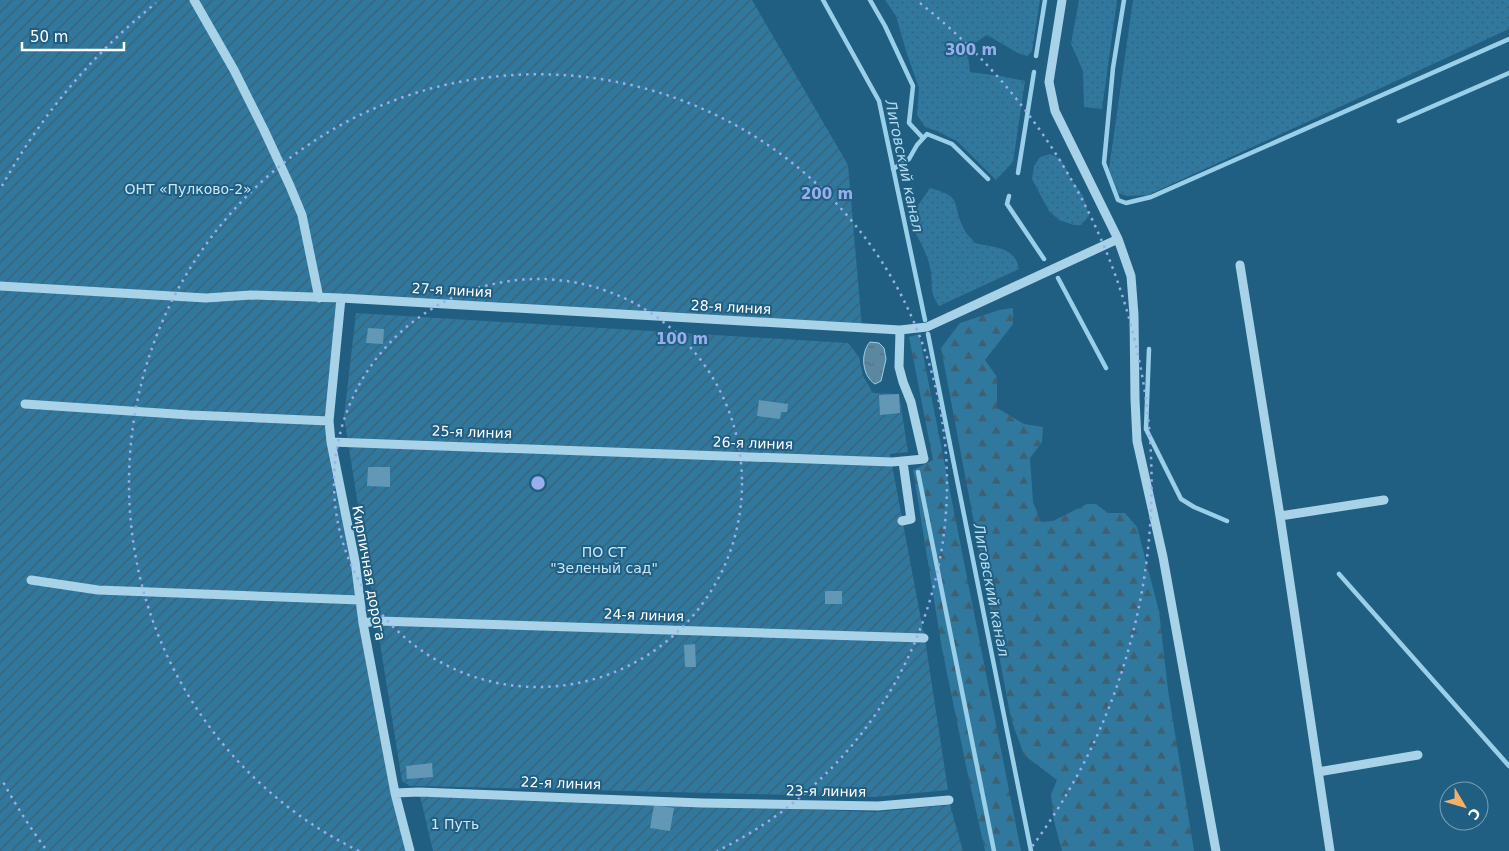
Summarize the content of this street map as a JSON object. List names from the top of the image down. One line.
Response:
{"streets":{"street":["27-я линия","28-я линия","25-я линия","26-я линия","Кирпичная дорога","24-я линия","22-я линия","23-я линия"]},"crossings":[["27-я линия","28-я линия"],["27-я линия","Кирпичная дорога"],["28-я линия","26-я линия"],["25-я линия","26-я линия"],["25-я линия","Кирпичная дорога"],["Кирпичная дорога","24-я линия"],["Кирпичная дорога","22-я линия"],["22-я линия","23-я линия"]],"water":["Лиговский канал"],"parks":["ОНТ «Пулково-2»","ПО СТ \"Зеленый сад\"","1 Путь"],"scale_bar":"50 m","north":"bottom right","rings":["300 m","200 m","100 m"]}
